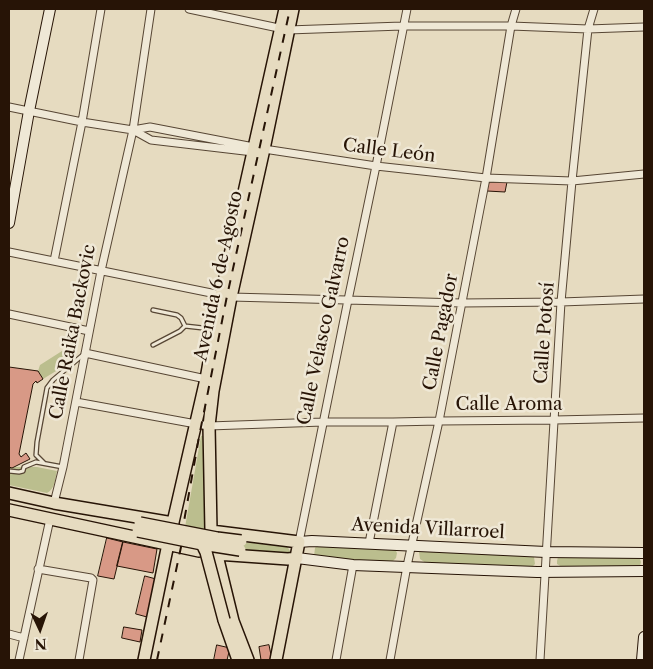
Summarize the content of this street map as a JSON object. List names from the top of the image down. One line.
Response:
{"streets":{"main road":["Avenida 6 de Agosto","Calle Velasco Galvarro","Calle Raika Backovic","Avenida Villarroel"],"street":["Calle León","Calle Pagador","Calle Potosí","Calle Aroma"]},"crossings":[["Calle León","Avenida 6 de Agosto"],["Calle León","Calle Velasco Galvarro"],["Calle León","Calle Raika Backovic"],["Calle León","Calle Pagador"],["Calle León","Calle Potosí"],["Avenida 6 de Agosto","Calle Aroma"],["Avenida 6 de Agosto","Avenida Villarroel"],["Calle Velasco Galvarro","Calle Aroma"],["Calle Velasco Galvarro","Avenida Villarroel"],["Calle Raika Backovic","Calle Aroma"],["Calle Pagador","Calle Aroma"],["Calle Pagador","Avenida Villarroel"],["Calle Potosí","Calle Aroma"],["Calle Potosí","Avenida Villarroel"]],"north":"bottom"}
